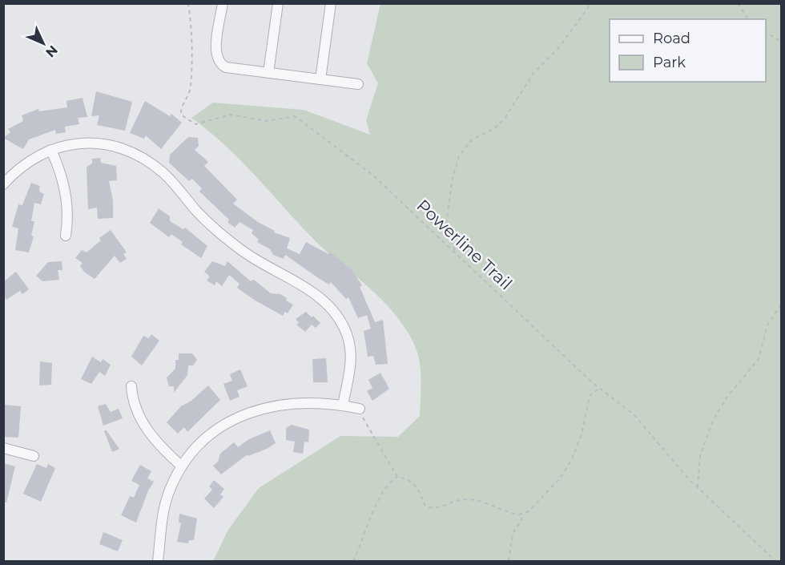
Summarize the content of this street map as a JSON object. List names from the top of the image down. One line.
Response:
{"streets":{"path":["Powerline Trail"]},"legend":["Road","Park"],"north":"bottom right"}
